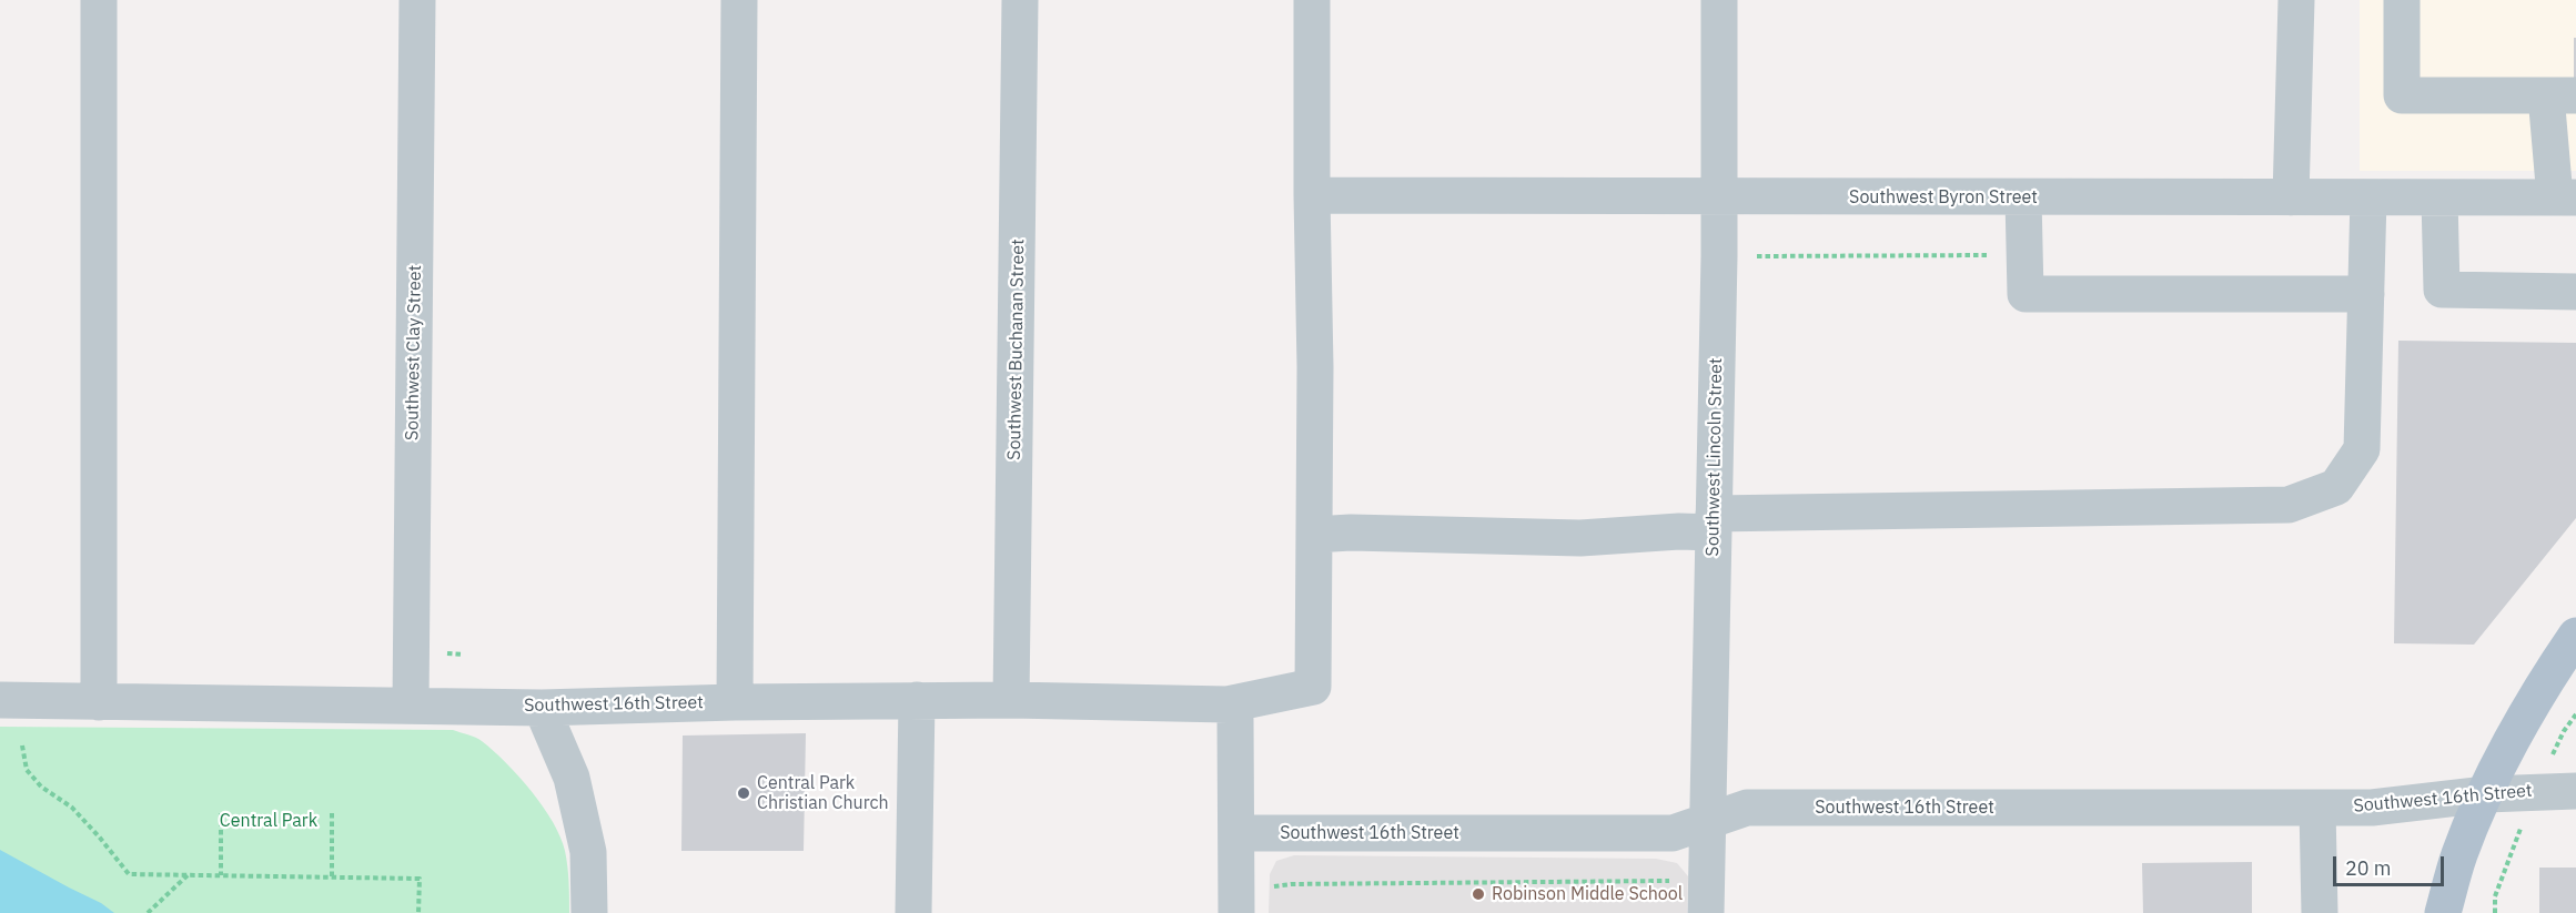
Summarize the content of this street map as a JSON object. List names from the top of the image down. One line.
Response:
{"streets":{"street":["Southwest Byron Street","Southwest Buchanan Street","Southwest Clay Street","Southwest Lincoln Street","Southwest 16th Street"]},"crossings":[["Southwest Byron Street","Southwest Lincoln Street"],["Southwest Buchanan Street","Southwest 16th Street"],["Southwest Clay Street","Southwest 16th Street"],["Southwest Lincoln Street","Southwest 16th Street"]],"parks":["Central Park"],"places":["Central Park Christian Church","Robinson Middle School"],"scale_bar":"20 m"}
